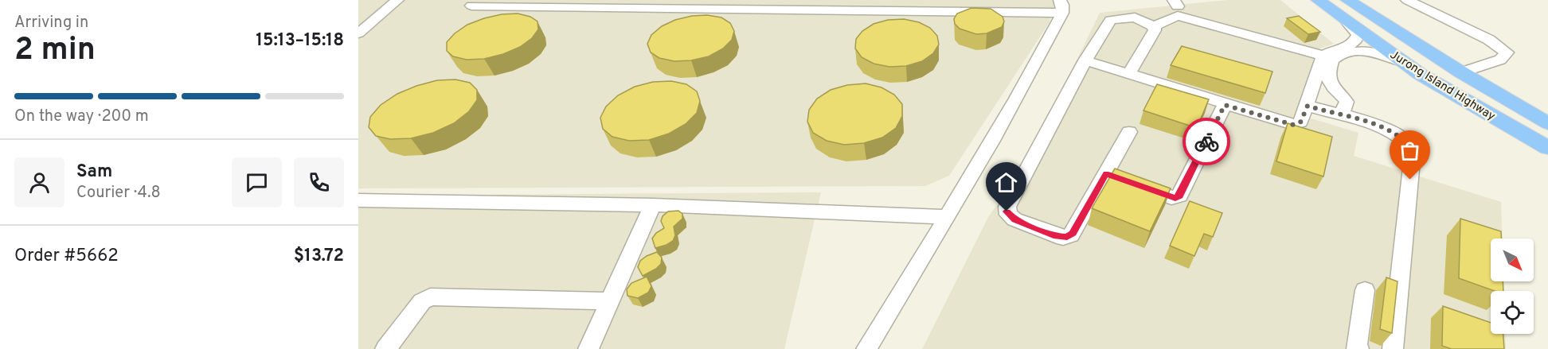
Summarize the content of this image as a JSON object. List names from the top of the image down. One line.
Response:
{"streets":{"main road":["Jurong Island Highway"]},"north":"bottom right","page":{"heading":["2 min","Arriving in","15:13–15:18"],"panel":["Sam","Courier · 4.8","Order #5662","$13.72"],"bar":"On the way · 200 m"}}
